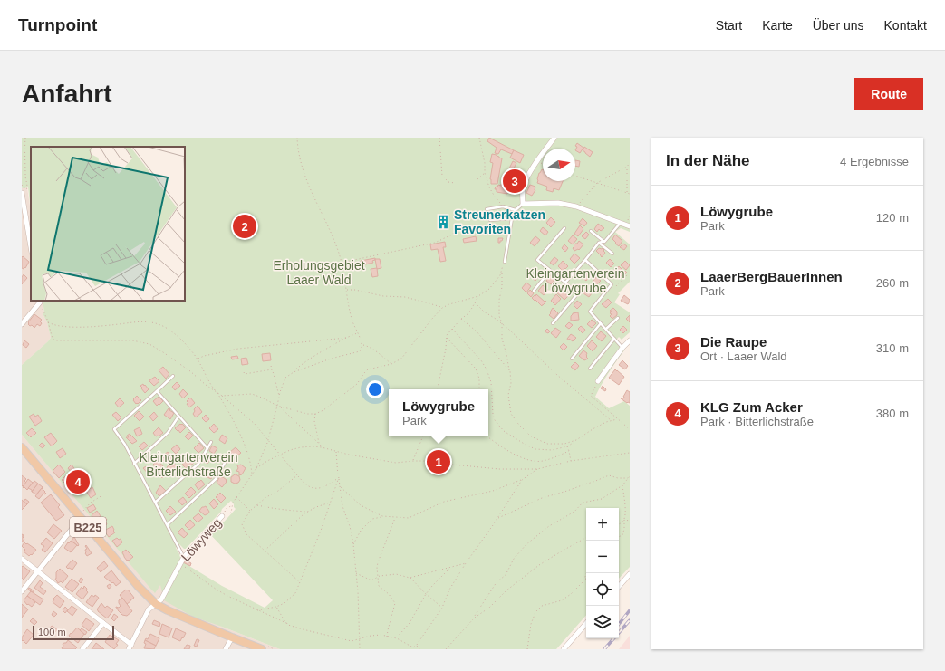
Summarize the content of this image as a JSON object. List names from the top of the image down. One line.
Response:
{"streets":{"main road":["B225"],"street":["Löwyweg"]},"crossings":[["B225","Löwyweg"]],"parks":["Erholungsgebiet Laaer Wald","Kleingartenverein Löwygrube","Kleingartenverein Bitterlichstraße"],"places":{"building":["Streunerkatzen Favoriten"]},"scale_bar":"100 m","north":"right","page":{"header":"Turnpoint","nav":["Start","Karte","Über uns","Kontakt"],"buttons":"Route","title":"Anfahrt","heading":["In der Nähe","4 Ergebnisse"],"pins":["3","2","1","4"],"list":[{"mark":"1","name":"Löwygrube","note":"Park","value":"120 m"},{"mark":"2","name":"LaaerBergBauerInnen","note":"Park","value":"260 m"},{"mark":"3","name":"Die Raupe","note":"Ort · Laaer Wald","value":"310 m"},{"mark":"4","name":"KLG Zum Acker","note":"Park · Bitterlichstraße","value":"380 m"}],"popup":["Löwygrube","Park"],"map_buttons":["+","−"],"scale":"100 m"}}
